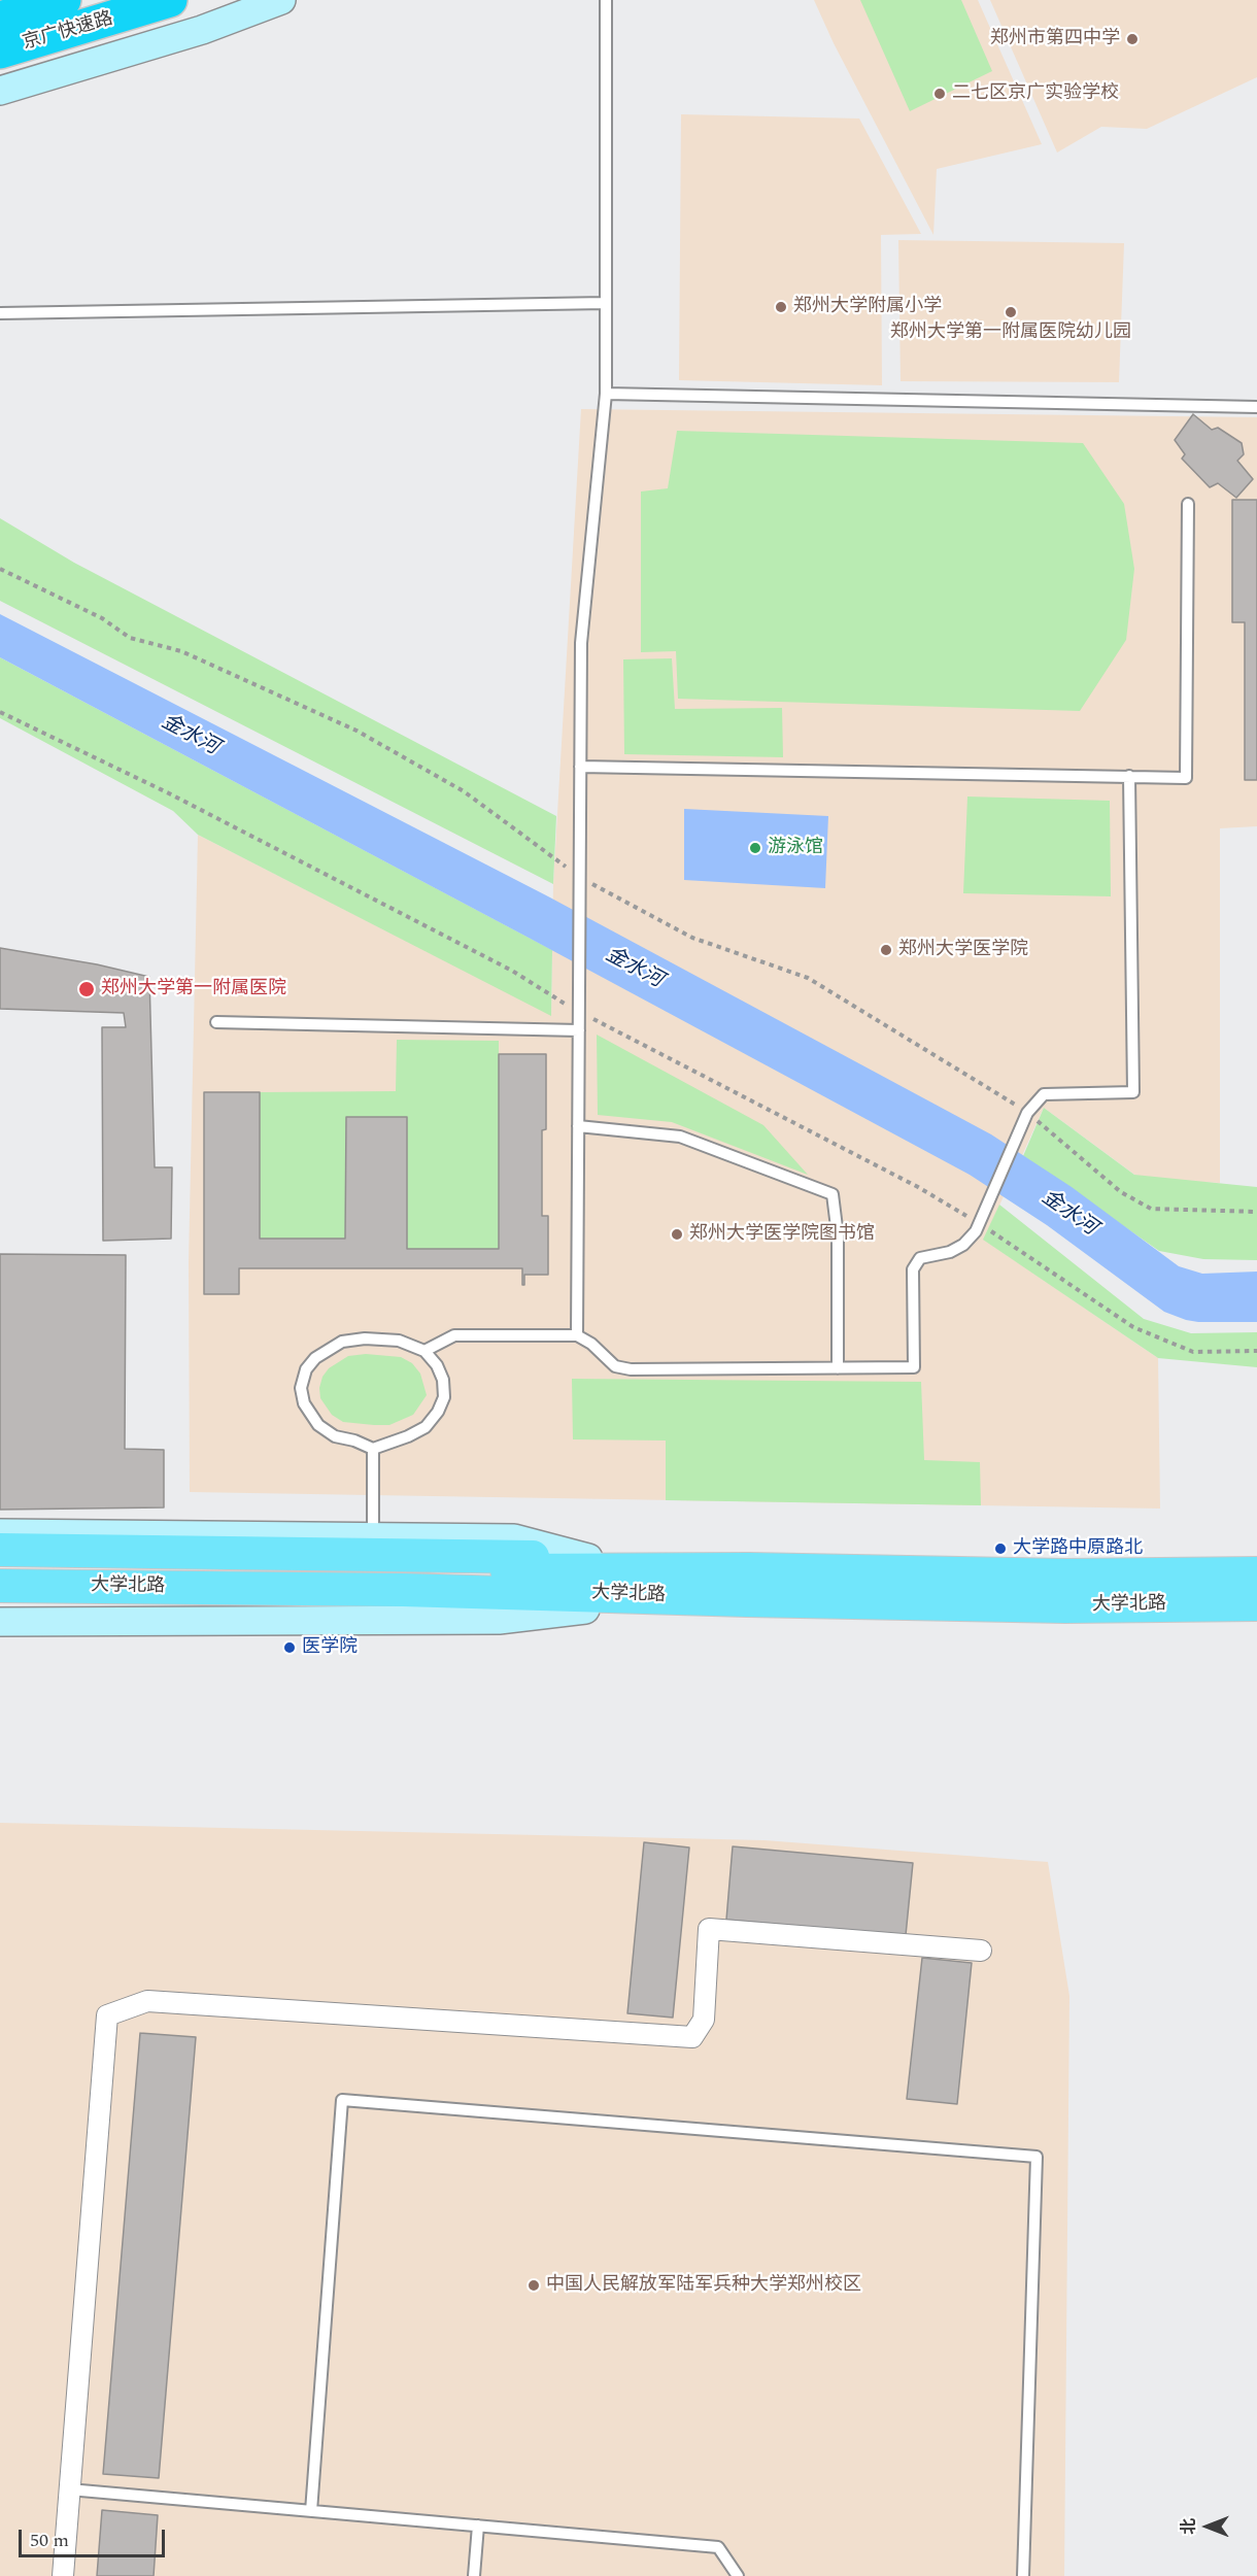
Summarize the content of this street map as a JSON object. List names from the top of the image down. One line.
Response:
{"streets":{"highway":["京广快速路"],"main road":["大学北路"]},"water":["金水河"],"places":["郑州市第四中学","二七区京广实验学校","郑州大学附属小学","郑州大学第一附属医院幼儿园","游泳馆","郑州大学医学院","郑州大学第一附属医院","郑州大学医学院图书馆","大学路中原路北","医学院","中国人民解放军陆军兵种大学郑州校区"],"scale_bar":"50 m","north":"left"}
